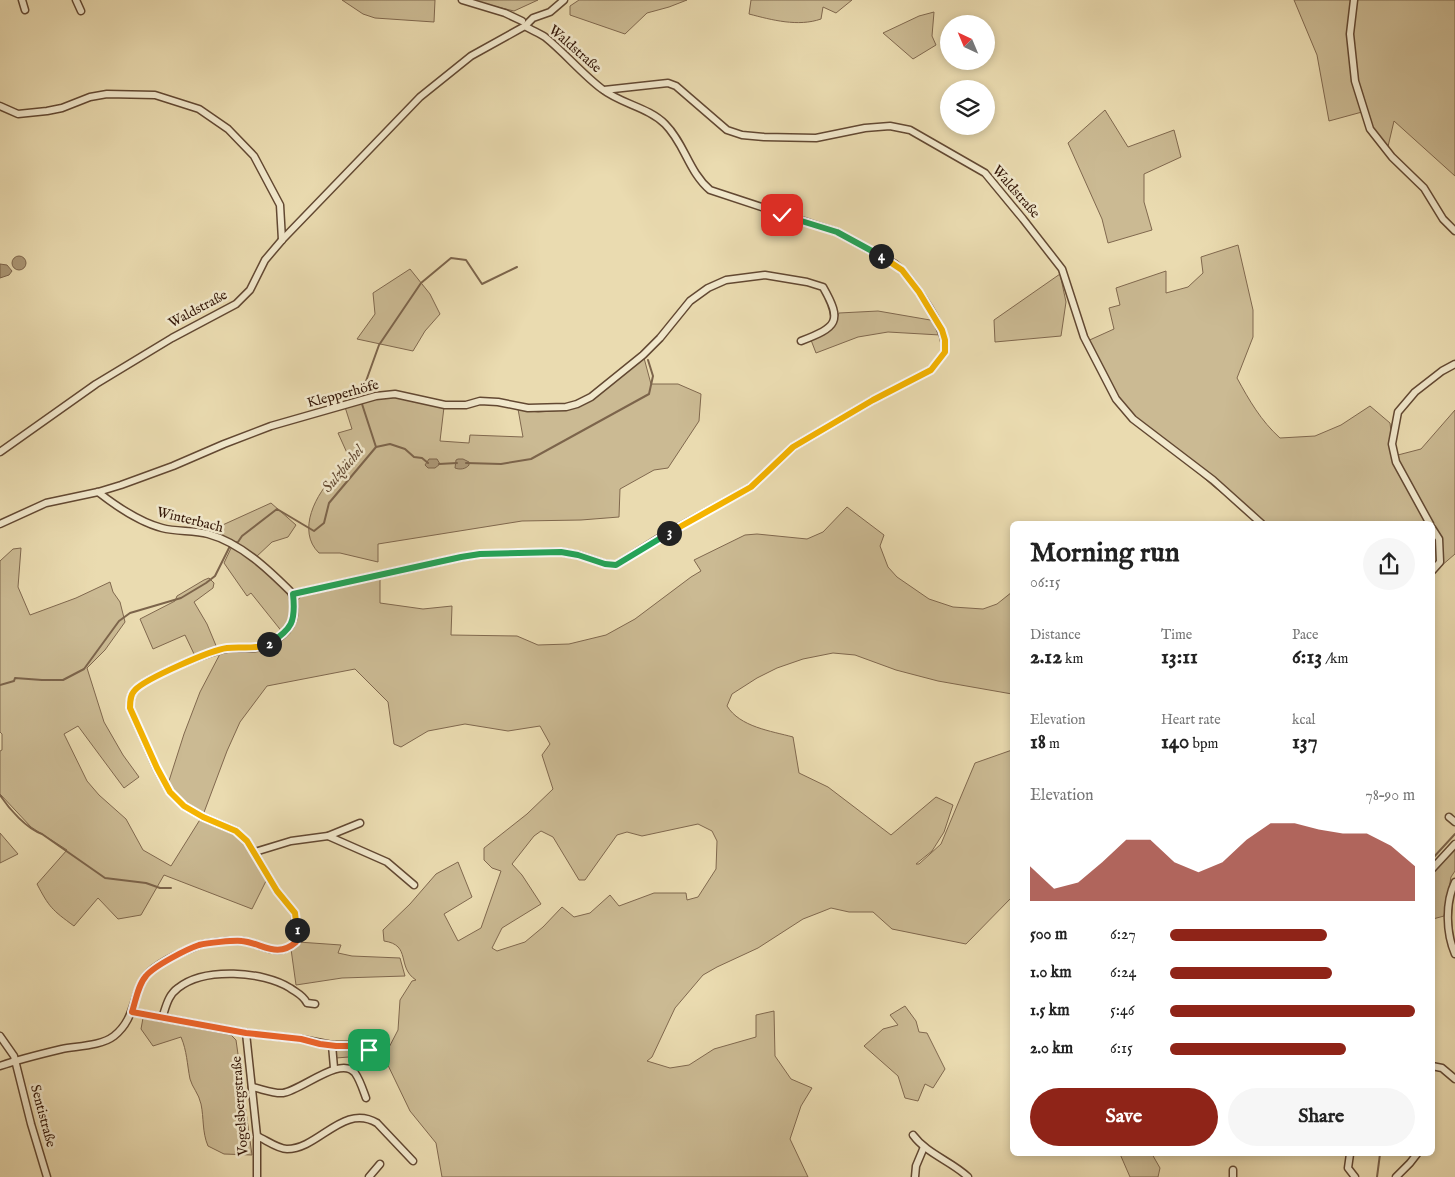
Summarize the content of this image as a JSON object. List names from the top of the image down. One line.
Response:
{"streets":{"street":["Waldstraße","Klepperhöfe","Winterbach","Vogelsbergstraße","Sentistraße"]},"crossings":[["Klepperhöfe","Winterbach"]],"water":["Sulzbächel"],"north":"top left","page":{"pins":["4","3","2","1"],"heading":["Morning run","06:15"],"stats":[["Distance","2.12 km"],["Time","13:11"],["Pace","6:13 /km"],["Elevation","18 m"],["Heart rate","140 bpm"],["kcal","137"]],"chart":["Elevation","78–90 m"],"list":[{"name":"500 m","note":"6:27"},{"name":"1.0 km","note":"6:24"},{"name":"1.5 km","note":"5:46"},{"name":"2.0 km","note":"6:15"}],"buttons":["Save","Share"]}}
